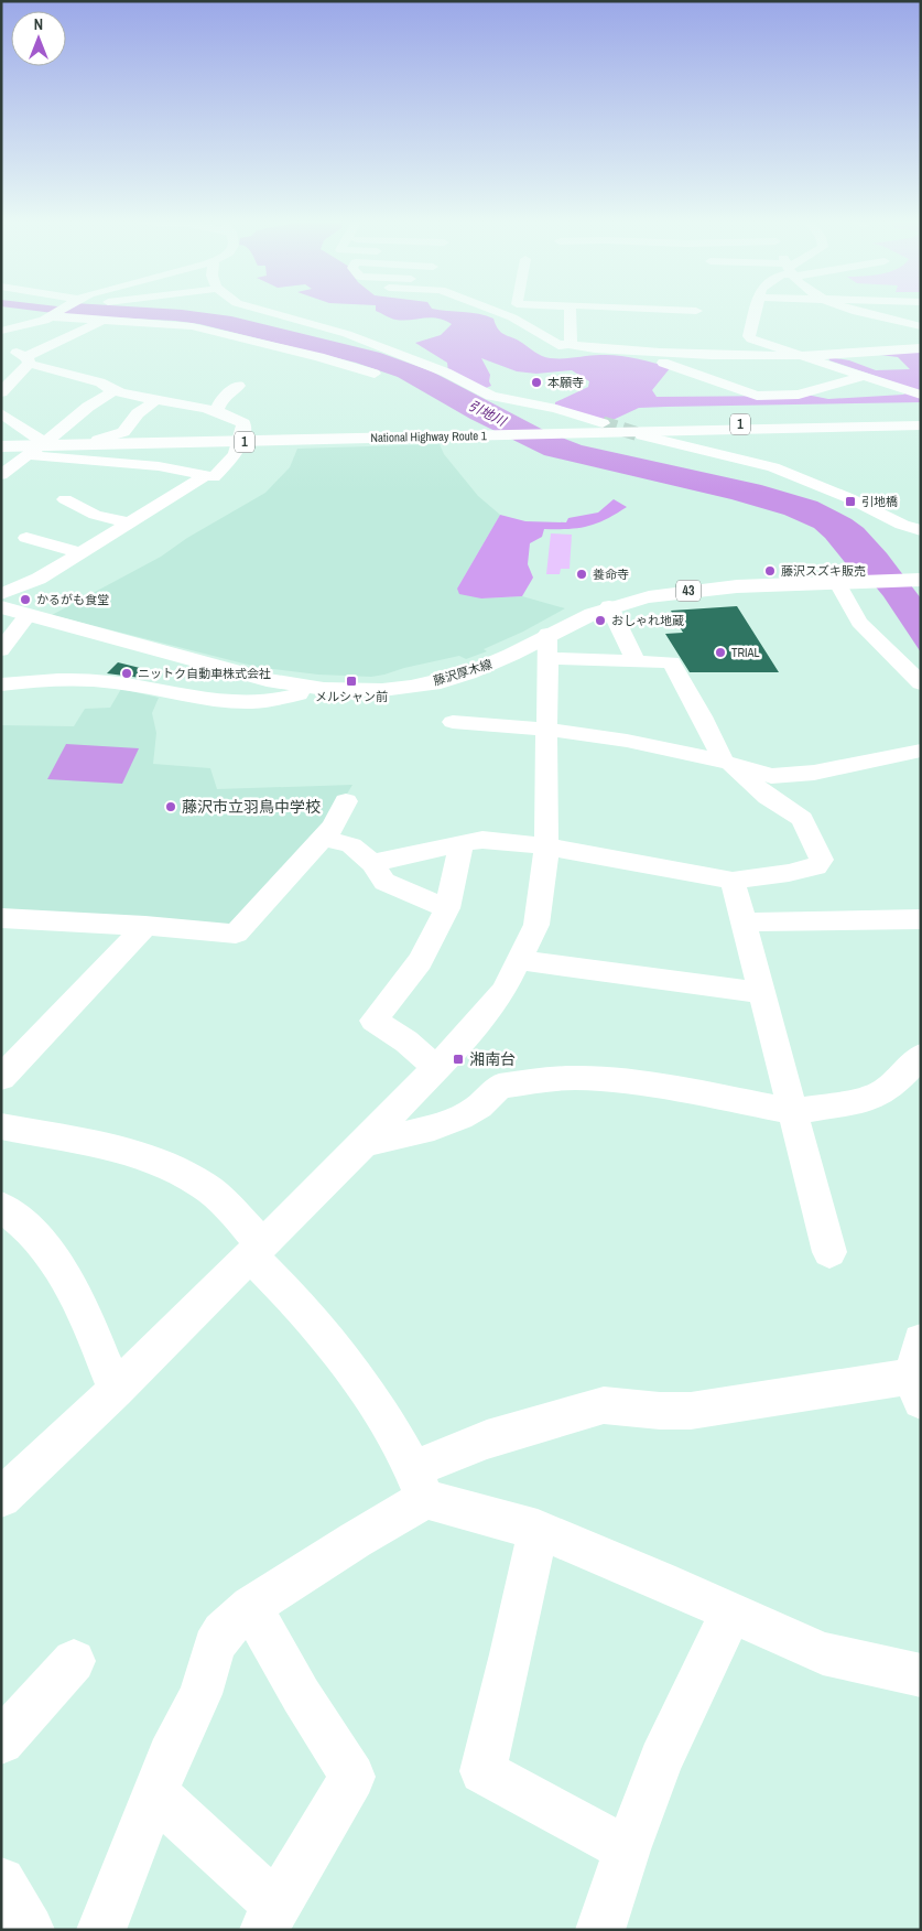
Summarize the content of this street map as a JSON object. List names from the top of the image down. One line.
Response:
{"streets":{"main road":["1","National Highway Route 1","43","藤沢厚木線"]},"water":["引地川"],"places":{"other":["本願寺","藤沢スズキ販売","養命寺","かるがも食堂","おしゃれ地蔵","TRIAL","ニットク自動車株式会社","藤沢市立羽鳥中学校"],"transit":["引地橋","メルシャン前","湘南台"]},"north":"top"}
